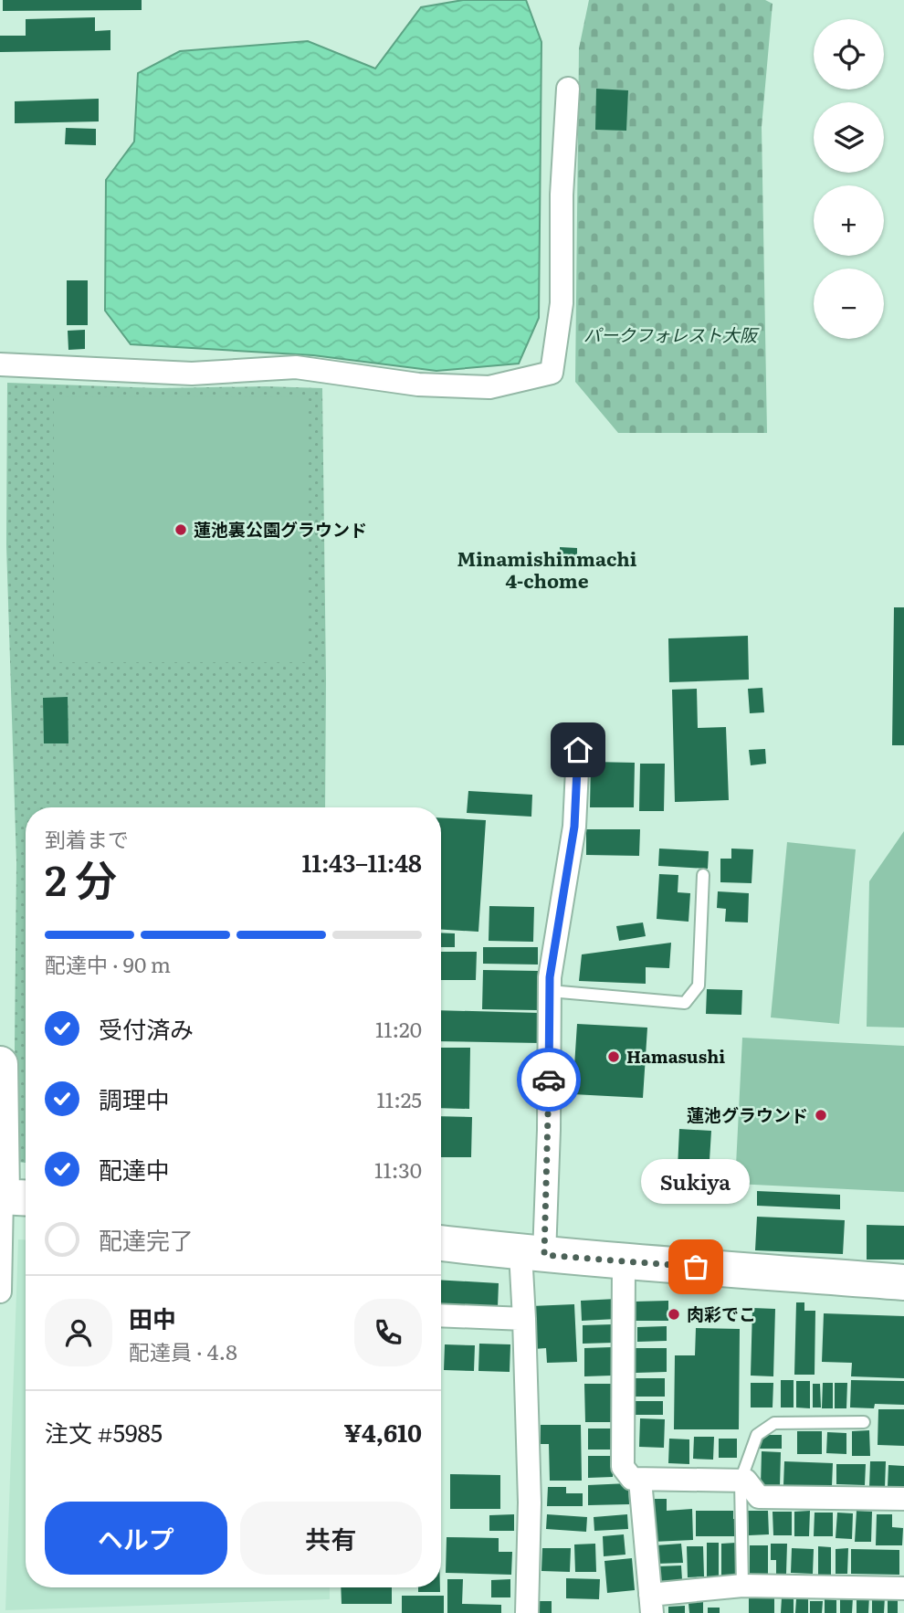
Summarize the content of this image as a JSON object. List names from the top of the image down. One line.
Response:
{"districts":["Minamishinmachi 4-chome"],"parks":["パークフォレスト大阪"],"places":["蓮池裏公園グラウンド","Hamasushi","蓮池グラウンド","Sukiya","肉彩でこ"],"page":{"map_buttons":["+","−"],"heading":["2 分","到着まで","11:43–11:48"],"panel":["田中","配達員 · 4.8","注文 #5985","¥4,610"],"bar":"配達中 · 90 m","list":[["受付済み","11:20"],["調理中","11:25"],["配達中","11:30"],"配達完了"],"bubble":"Sukiya","buttons":["ヘルプ","共有"]}}
